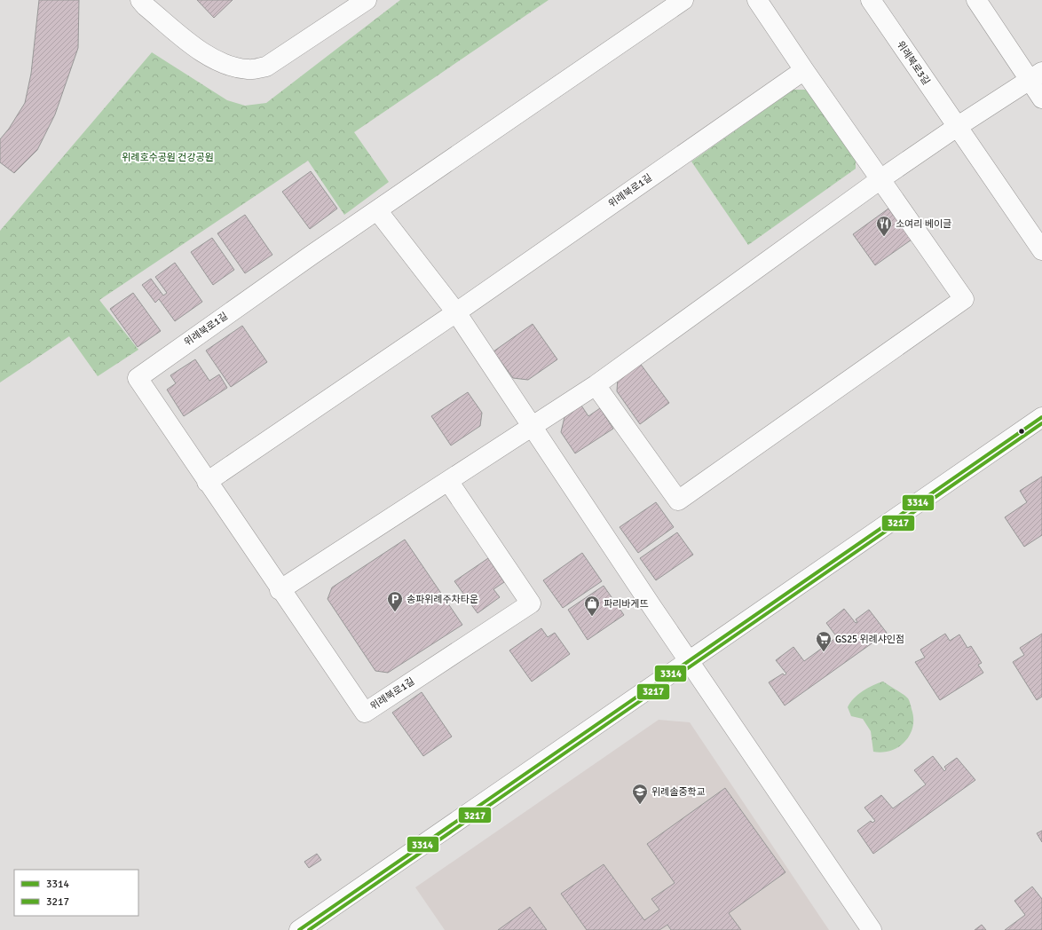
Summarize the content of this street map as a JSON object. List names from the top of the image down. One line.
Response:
{"streets":{"street":["위례북로3길","위례북로1길"]},"parks":["위례호수공원 건강공원"],"places":{"restaurant":["소여리 베이글"],"parking":["송파위례주차타운"],"shop":["파리바게뜨"],"supermarket":["GS25 위례샤인점"],"school or university":["위례솔중학교"]},"lines":["transit line 3314","transit line 3217"],"legend":["3314","3217"]}
